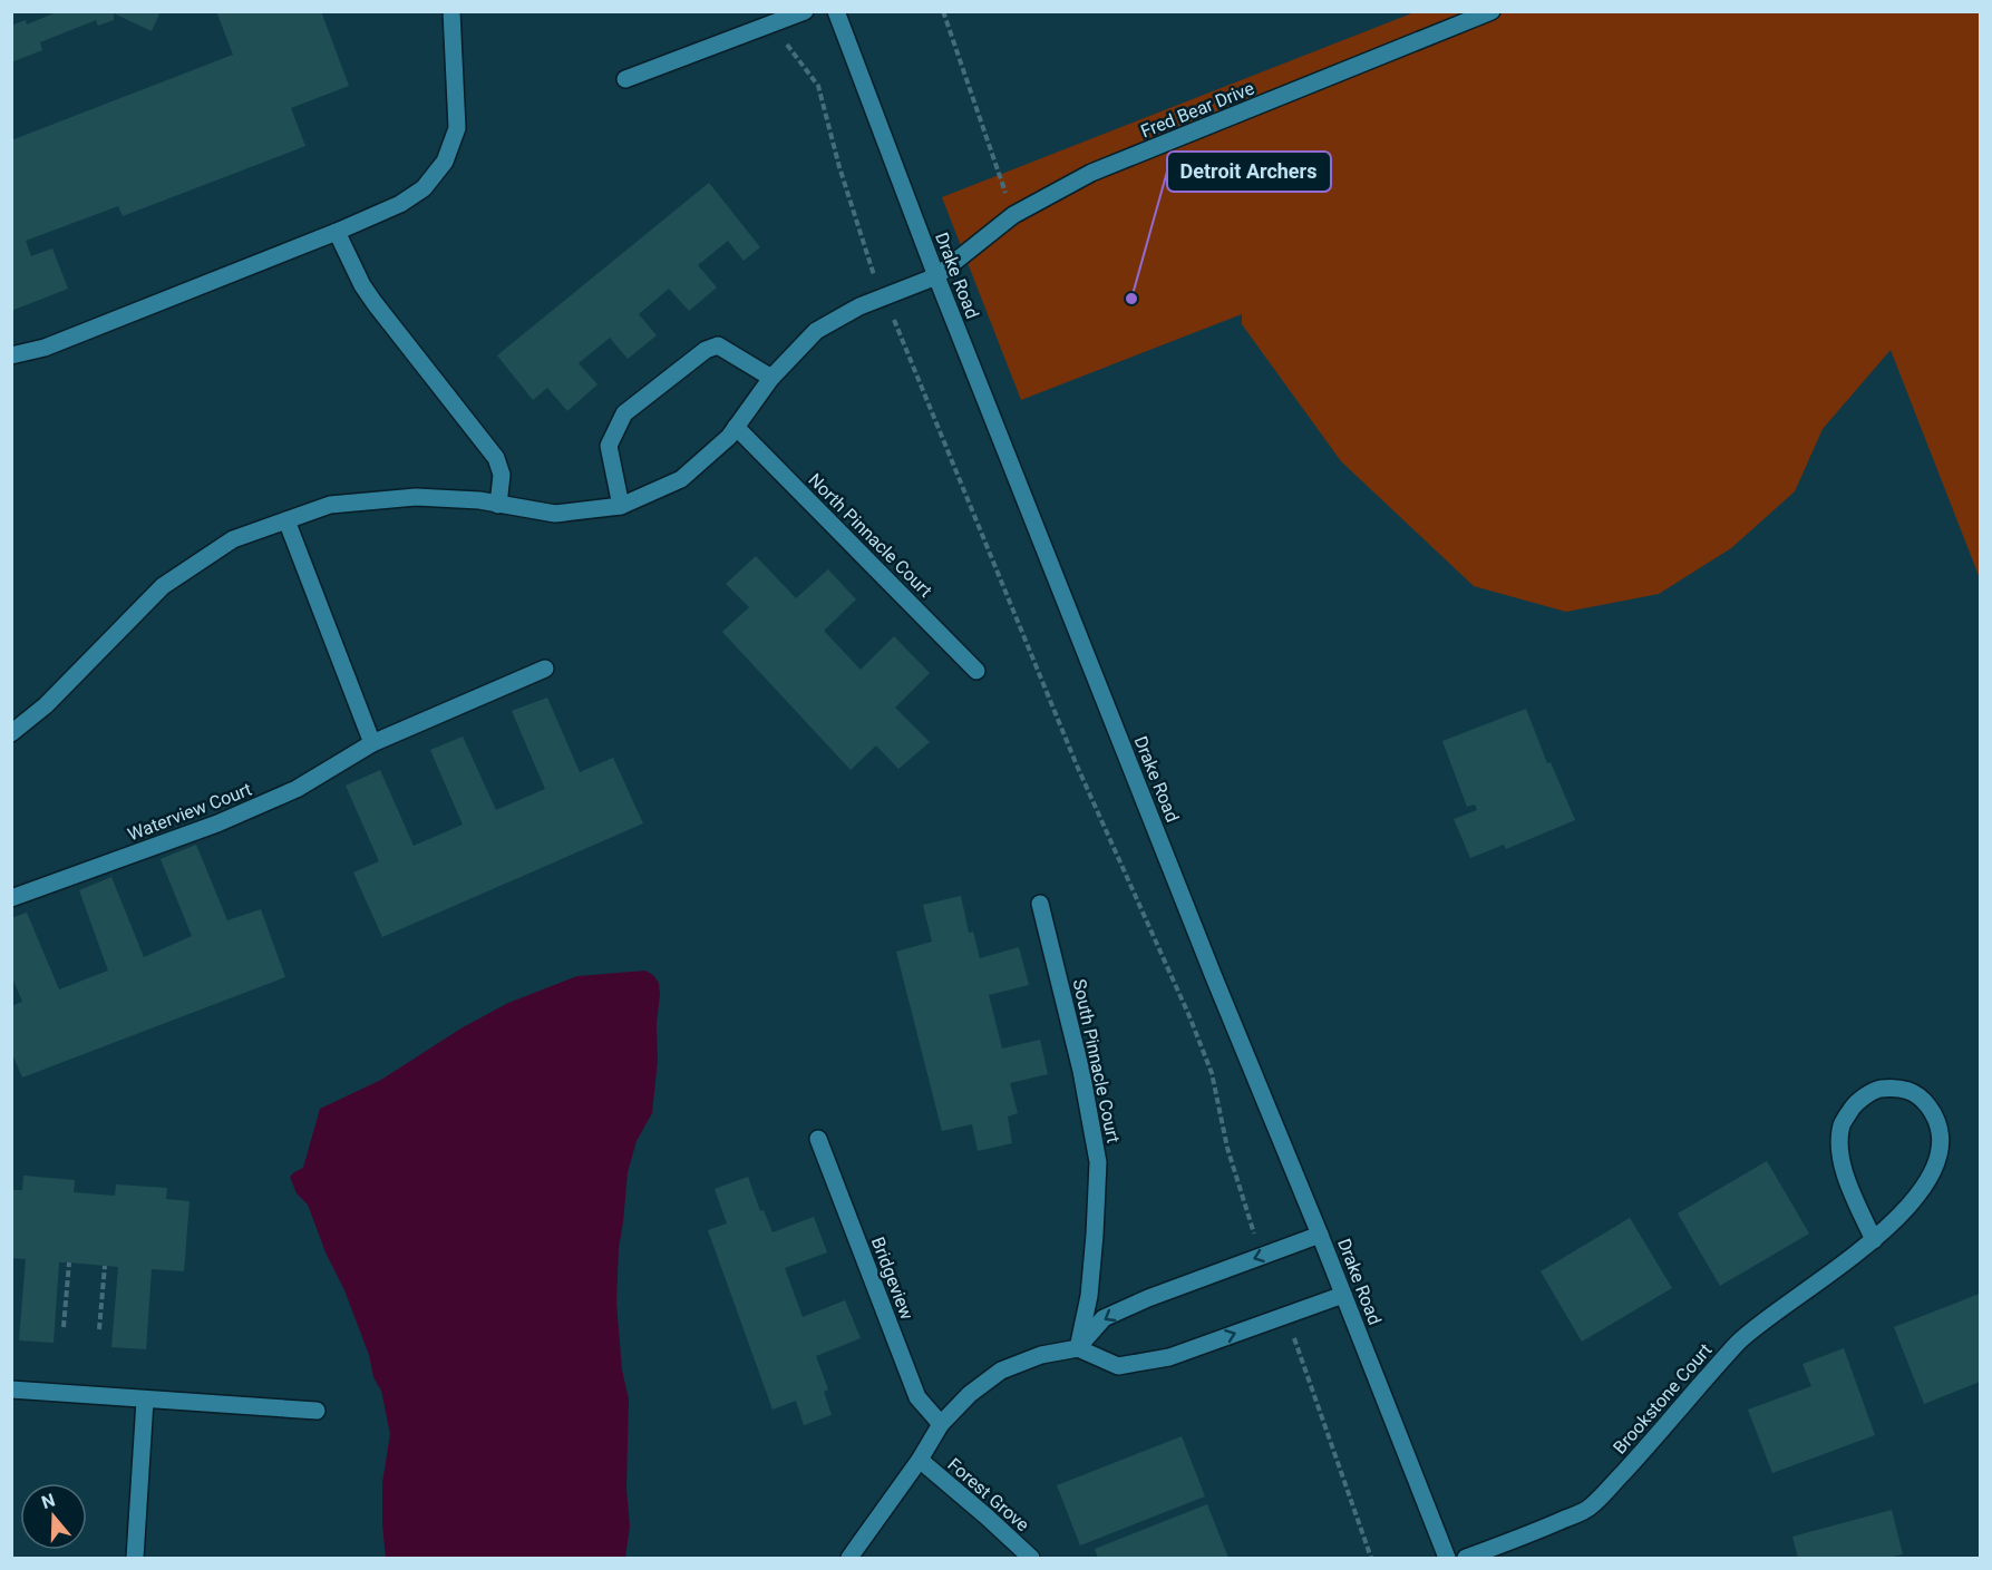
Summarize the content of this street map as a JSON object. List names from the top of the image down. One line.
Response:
{"streets":{"street":["Fred Bear Drive","Drake Road","North Pinnacle Court","Waterview Court","South Pinnacle Court","Bridgeview","Brookstone Court","Forest Grove"]},"crossings":[["Fred Bear Drive","Drake Road"],["Fred Bear Drive","North Pinnacle Court"]],"places":["Detroit Archers"],"north":"top"}
